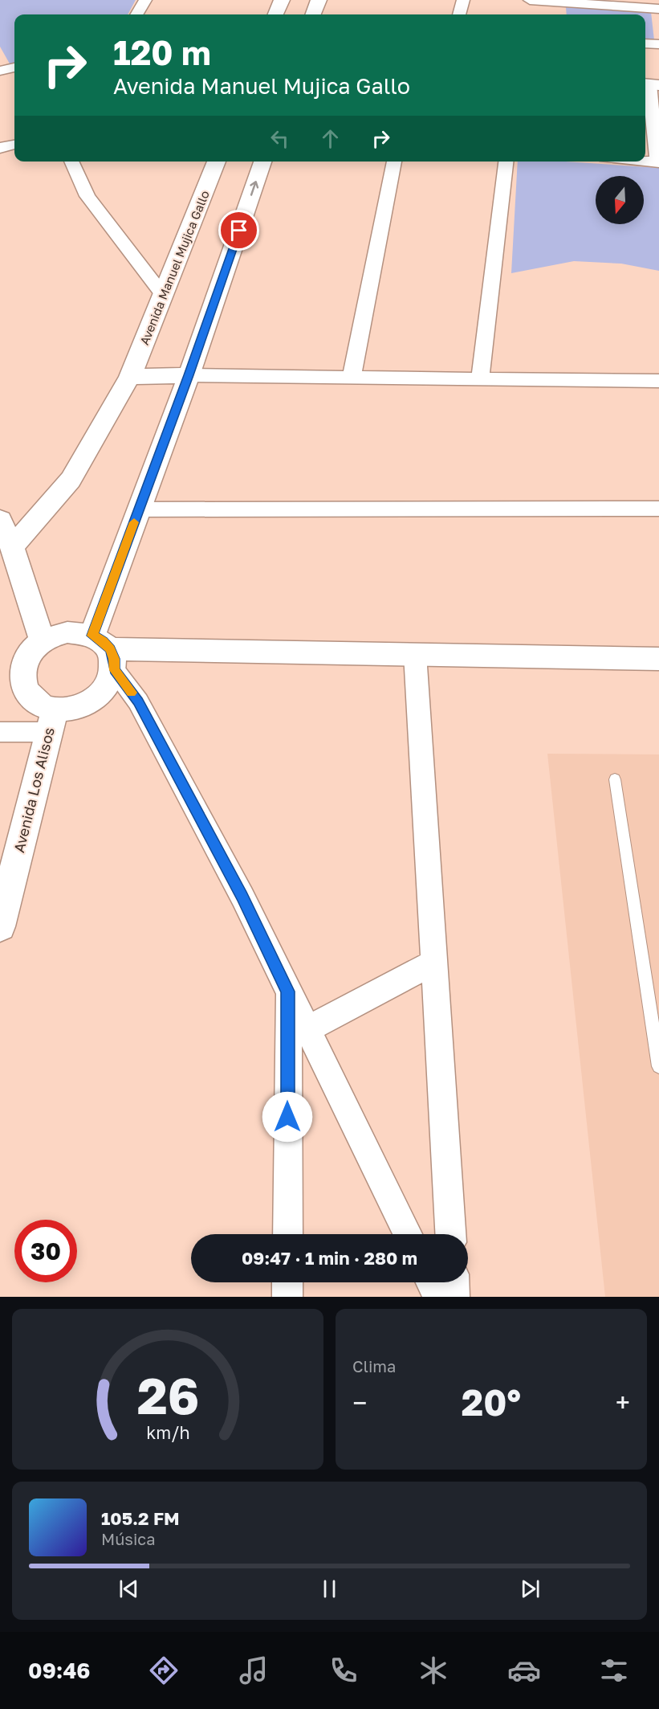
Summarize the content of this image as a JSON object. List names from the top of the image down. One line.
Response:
{"streets":{"street":["Avenida Manuel Mujica Gallo","Avenida Los Alisos"]},"north":"bottom","page":{"turn":["120 m","Avenida Manuel Mujica Gallo"],"limit":"30","trip":"09:47 · 1 min · 280 m","tile":"Clima","heat":["−","20°","+"],"song":["105.2 FM","Música"],"tabs":"09:46","gauge":["26","km/h"]}}
